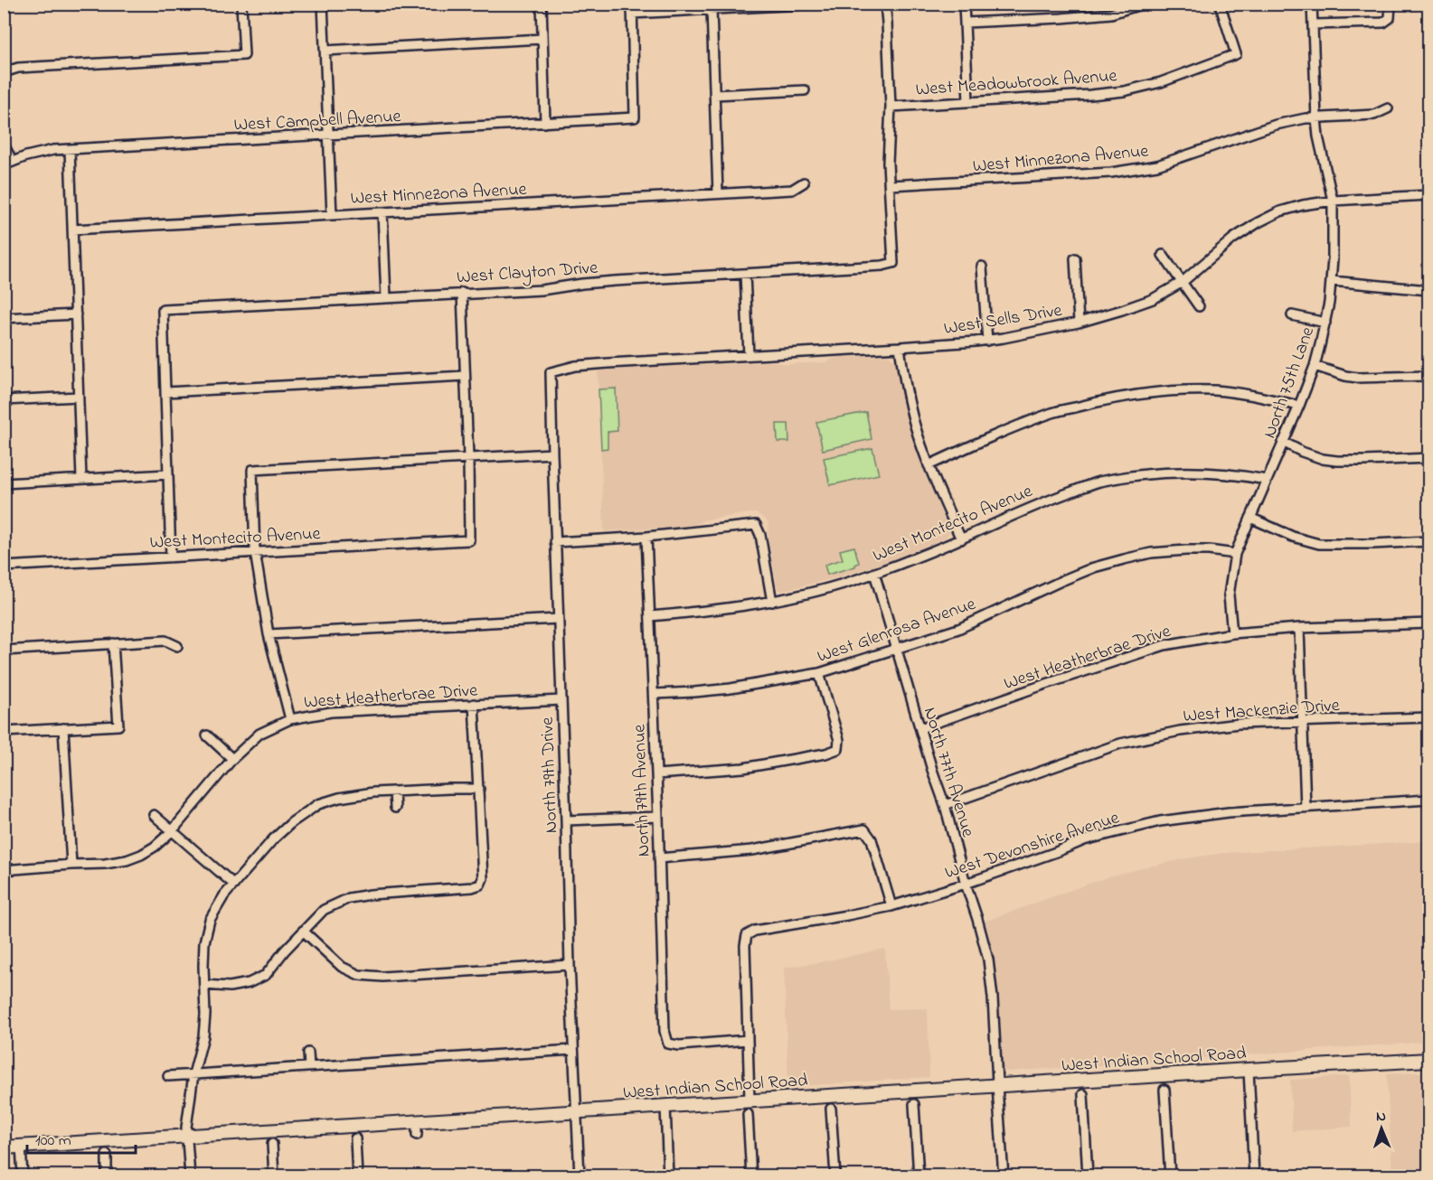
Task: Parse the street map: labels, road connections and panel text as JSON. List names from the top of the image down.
{
  "streets": {
    "main road": ["West Indian School Road"],
    "street": [
      "West Meadowbrook Avenue",
      "West Campbell Avenue",
      "West Minnezona Avenue",
      "West Clayton Drive",
      "West Sells Drive",
      "North 75th Lane",
      "West Montecito Avenue",
      "West Glenrosa Avenue",
      "West Heatherbrae Drive",
      "West Mackenzie Drive",
      "North 77th Avenue",
      "North 79th Drive",
      "North 79th Avenue",
      "West Devonshire Avenue"
    ]
  },
  "crossings": [
    ["West Minnezona Avenue", "West Clayton Drive"],
    ["West Minnezona Avenue", "North 75th Lane"],
    ["West Sells Drive", "North 75th Lane"],
    ["West Sells Drive", "North 79th Drive"],
    ["North 75th Lane", "West Montecito Avenue"],
    ["North 75th Lane", "West Glenrosa Avenue"],
    ["North 75th Lane", "West Heatherbrae Drive"],
    ["West Montecito Avenue", "North 77th Avenue"],
    ["West Montecito Avenue", "North 79th Avenue"],
    ["West Glenrosa Avenue", "North 77th Avenue"],
    ["West Glenrosa Avenue", "North 79th Avenue"],
    ["West Heatherbrae Drive", "North 77th Avenue"],
    ["West Heatherbrae Drive", "North 79th Drive"],
    ["West Mackenzie Drive", "North 77th Avenue"],
    ["North 77th Avenue", "West Devonshire Avenue"],
    ["North 77th Avenue", "West Indian School Road"],
    ["North 79th Drive", "West Indian School Road"],
    ["North 79th Avenue", "West Devonshire Avenue"]
  ],
  "scale_bar": "100 m",
  "north": "top"
}
